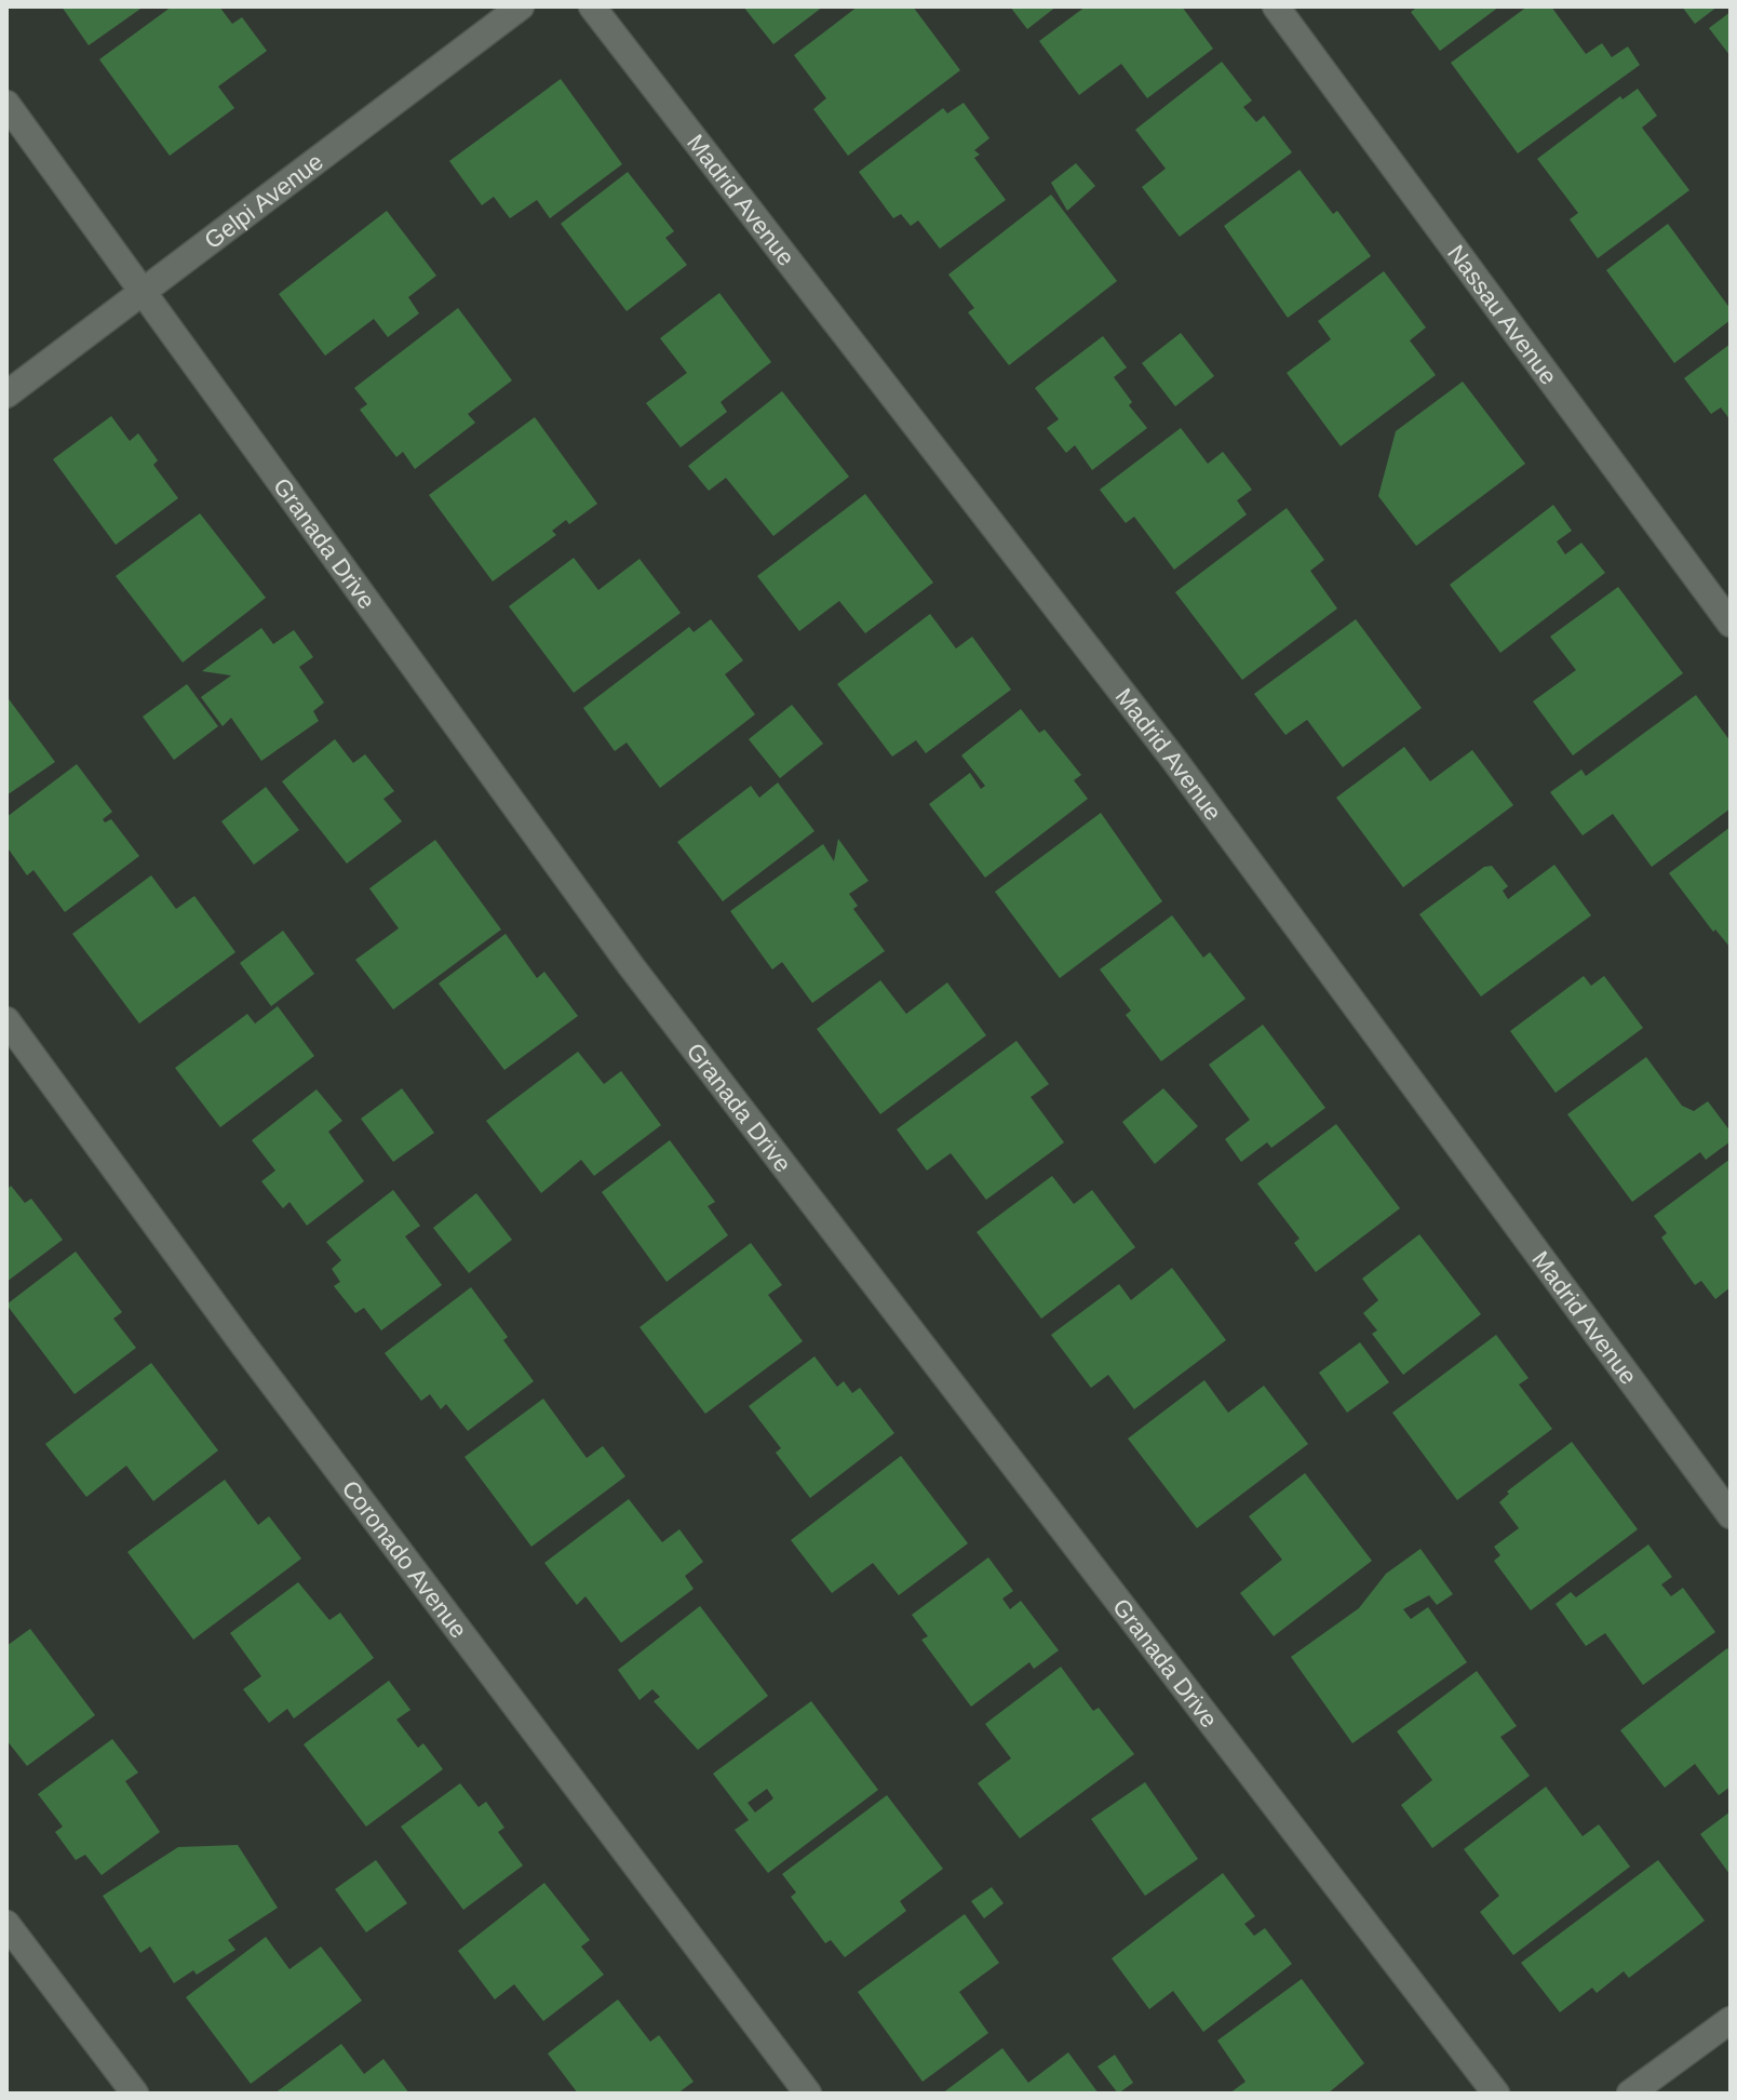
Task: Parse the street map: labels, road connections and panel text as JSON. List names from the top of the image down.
{
  "streets": {
    "street": [
      "Madrid Avenue",
      "Gelpi Avenue",
      "Nassau Avenue",
      "Granada Drive",
      "Coronado Avenue"
    ]
  },
  "crossings": [
    ["Gelpi Avenue", "Granada Drive"]
  ]
}
